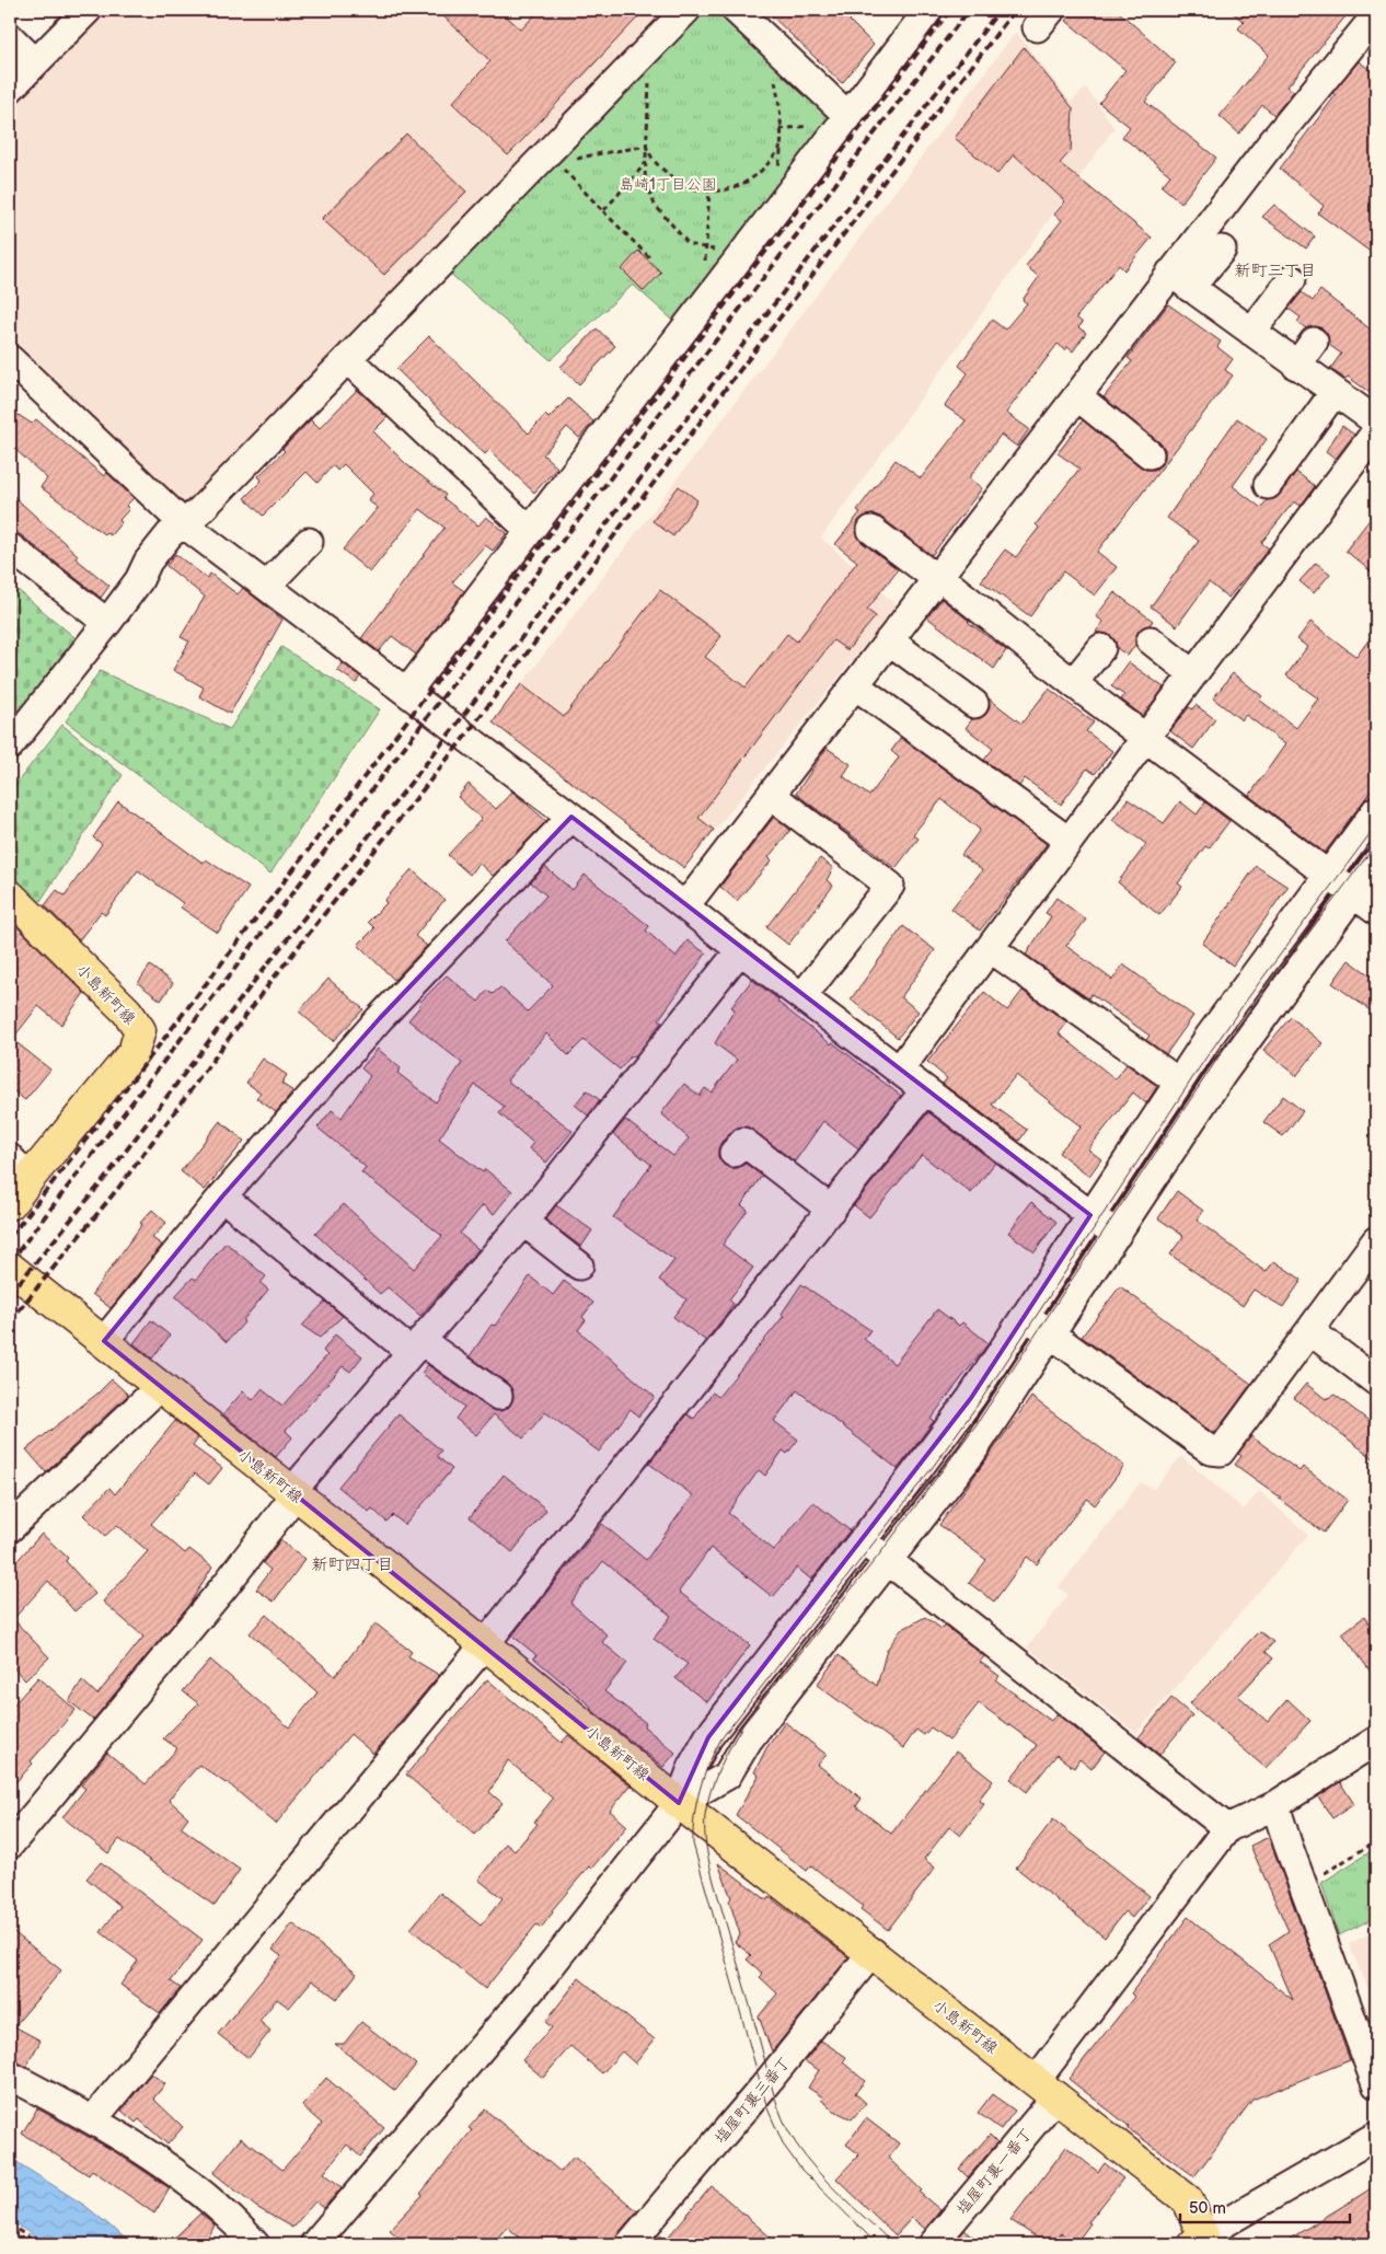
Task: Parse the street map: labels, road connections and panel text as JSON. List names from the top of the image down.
{
  "streets": {
    "main road": ["小島新町線"],
    "street": ["塩屋町裏三番丁", "塩屋町裏一番丁"]
  },
  "crossings": [
    ["小島新町線", "塩屋町裏三番丁"],
    ["小島新町線", "塩屋町裏一番丁"]
  ],
  "districts": ["新町三丁目", "新町四丁目"],
  "parks": ["島崎1丁目公園"],
  "scale_bar": "50 m"
}
